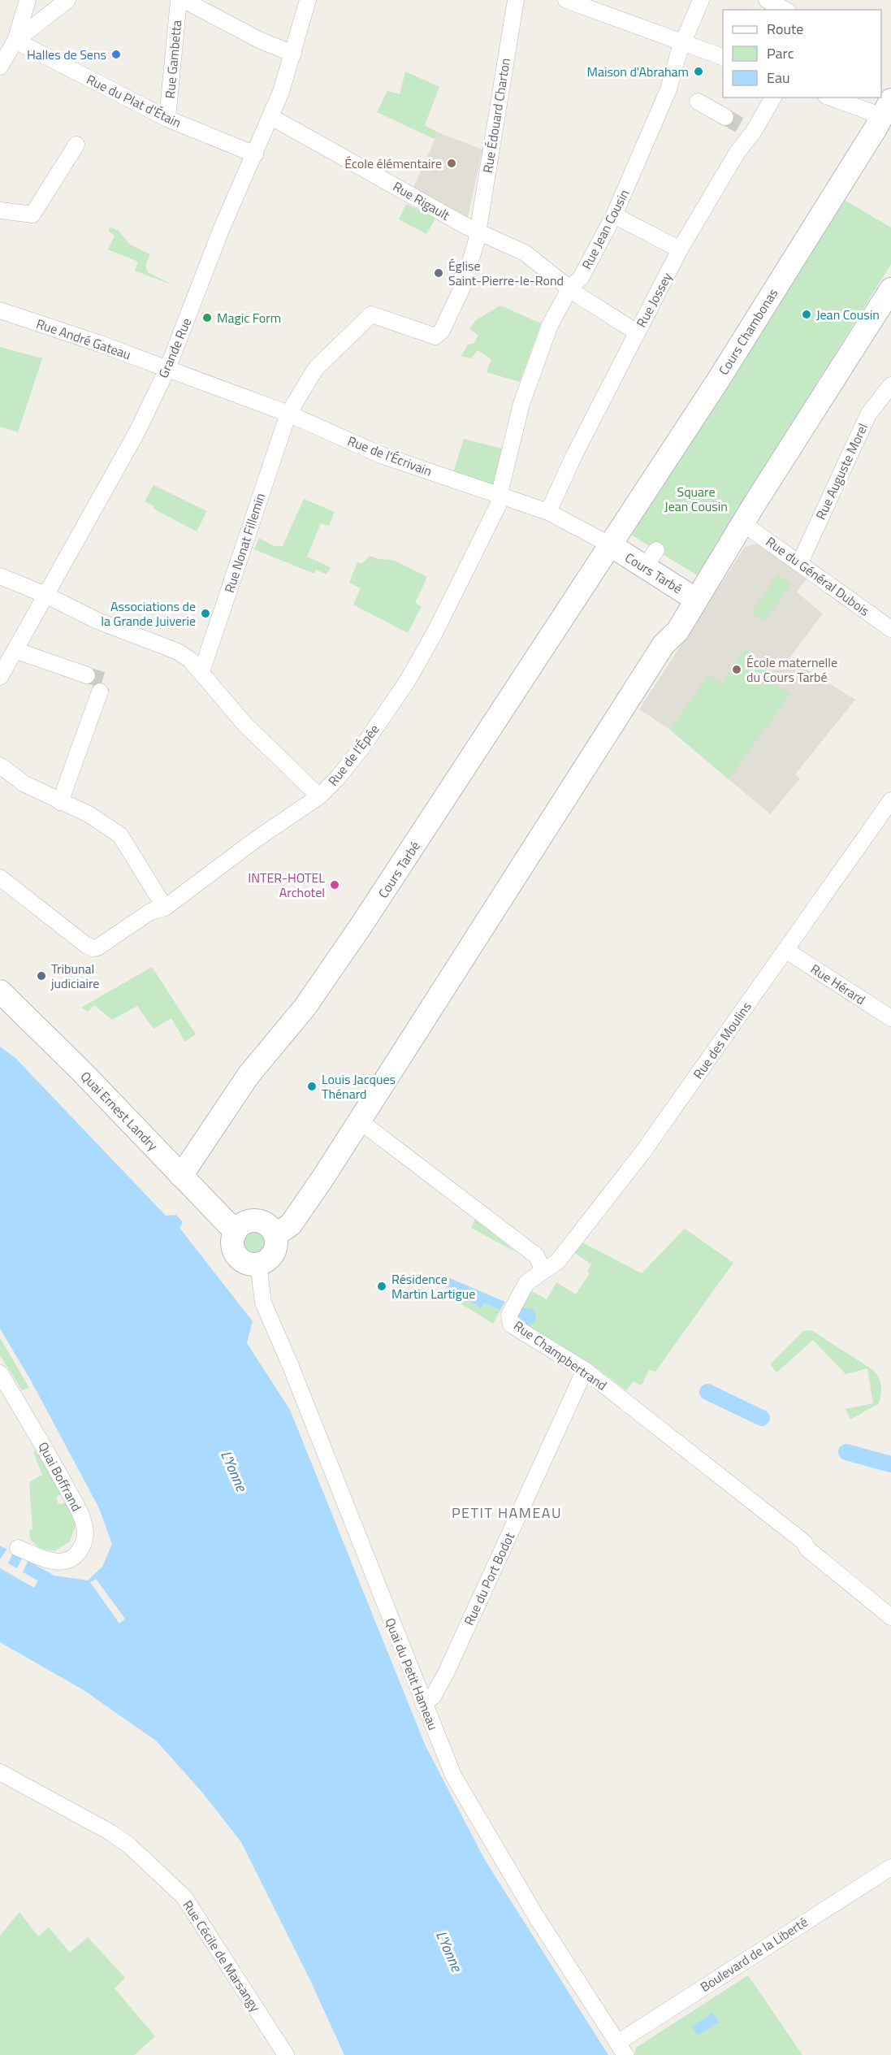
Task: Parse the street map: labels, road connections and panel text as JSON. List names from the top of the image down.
{
  "streets": {
    "main road": ["Cours Chambonas", "Cours Tarbé", "Quai Ernest Landry"],
    "street": [
      "Rue Gambetta",
      "Rue du Plat d'Étain",
      "Rue Édouard Charton",
      "Rue Rigault",
      "Rue Jean Cousin",
      "Rue Jossey",
      "Rue André Gateau",
      "Grande Rue",
      "Rue de l'Écrivain",
      "Rue Auguste Morel",
      "Rue Nonat Fillemin",
      "Rue du Général Dubois",
      "Rue de l'Épée",
      "Rue Hérard",
      "Rue des Moulins",
      "Rue Champbertrand",
      "Quai Boffrand",
      "Rue du Port Bodot",
      "Quai du Petit Hameau",
      "Boulevard de la Liberté",
      "Rue Cécile de Marsangy"
    ]
  },
  "crossings": [
    ["Rue Gambetta", "Rue du Plat d'Étain"],
    ["Rue du Plat d'Étain", "Grande Rue"],
    ["Rue Édouard Charton", "Rue Rigault"],
    ["Rue Édouard Charton", "Rue de l'Écrivain"],
    ["Rue Édouard Charton", "Rue Nonat Fillemin"],
    ["Rue Rigault", "Rue Jean Cousin"],
    ["Rue Rigault", "Rue Jossey"],
    ["Rue Rigault", "Grande Rue"],
    ["Rue Jean Cousin", "Rue de l'Écrivain"],
    ["Rue Jean Cousin", "Rue de l'Épée"],
    ["Rue Jossey", "Rue de l'Écrivain"],
    ["Cours Chambonas", "Rue de l'Écrivain"],
    ["Cours Chambonas", "Cours Tarbé"],
    ["Rue André Gateau", "Grande Rue"],
    ["Rue André Gateau", "Rue de l'Écrivain"],
    ["Grande Rue", "Rue de l'Écrivain"],
    ["Rue de l'Écrivain", "Rue Nonat Fillemin"],
    ["Rue de l'Écrivain", "Cours Tarbé"],
    ["Rue de l'Écrivain", "Rue de l'Épée"],
    ["Rue Auguste Morel", "Rue du Général Dubois"],
    ["Cours Tarbé", "Quai Ernest Landry"],
    ["Cours Tarbé", "Quai du Petit Hameau"],
    ["Rue Hérard", "Rue des Moulins"],
    ["Rue des Moulins", "Rue Champbertrand"],
    ["Quai Ernest Landry", "Quai du Petit Hameau"],
    ["Rue Champbertrand", "Rue du Port Bodot"],
    ["Rue du Port Bodot", "Quai du Petit Hameau"],
    ["Quai du Petit Hameau", "Boulevard de la Liberté"]
  ],
  "districts": ["PETIT HAMEAU"],
  "water": ["L'Yonne"],
  "parks": ["Square Jean Cousin"],
  "places": [
    "Halles de Sens",
    "Maison d'Abraham",
    "École élémentaire",
    "Église Saint-Pierre-le-Rond",
    "Jean Cousin",
    "Magic Form",
    "Associations de la Grande Juiverie",
    "École maternelle du Cours Tarbé",
    "INTER-HOTEL Archotel",
    "Tribunal judiciaire",
    "Louis Jacques Thénard",
    "Résidence Martin Lartigue"
  ],
  "legend": ["Route", "Parc", "Eau"]
}
